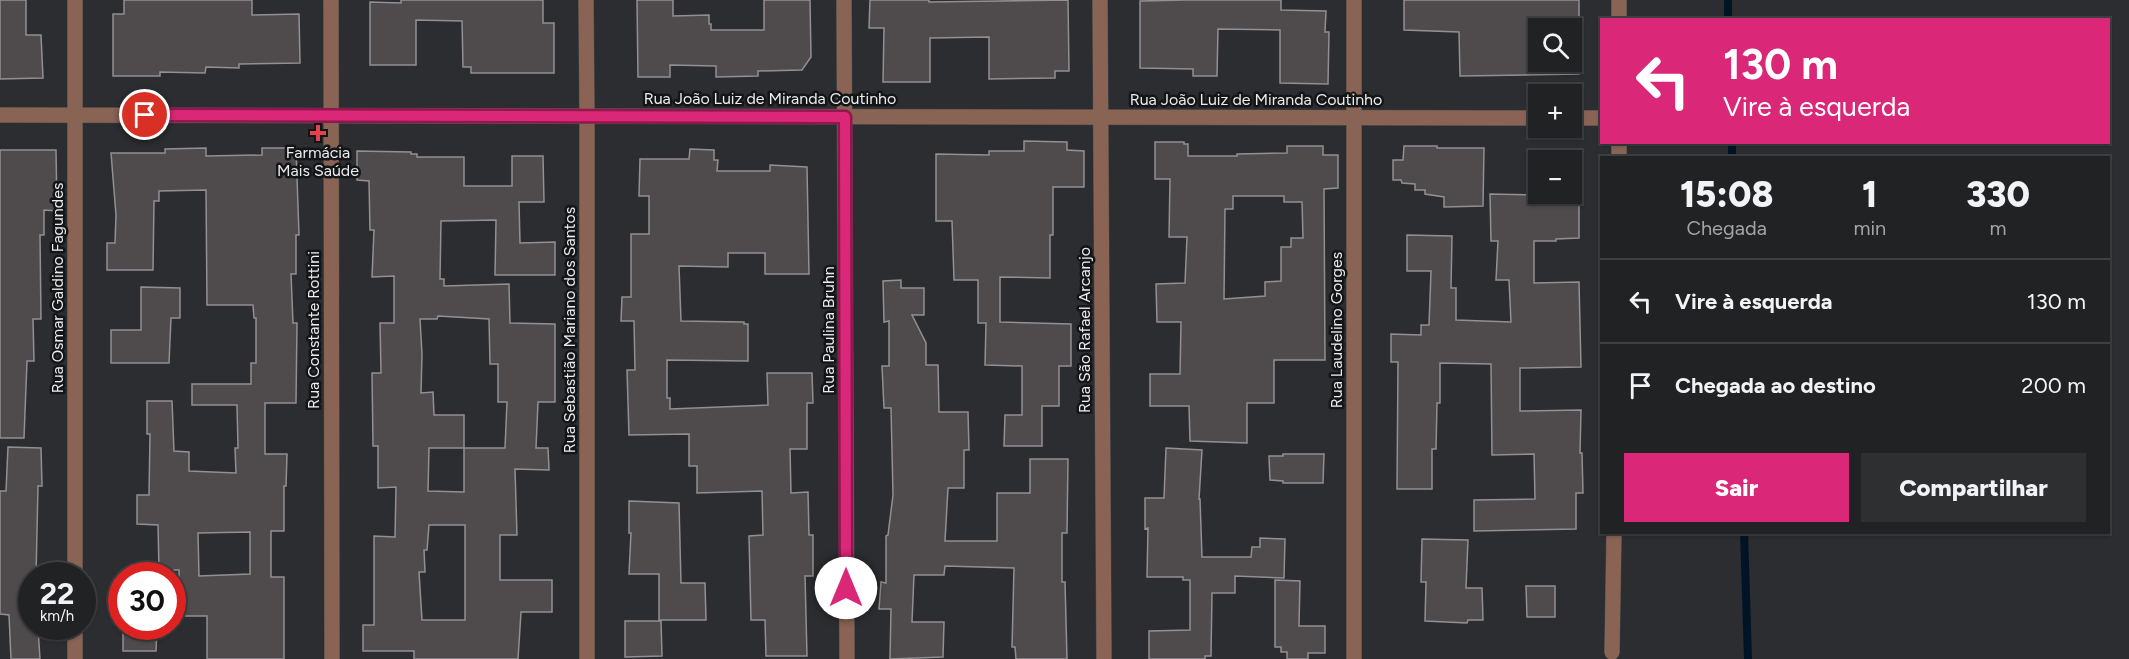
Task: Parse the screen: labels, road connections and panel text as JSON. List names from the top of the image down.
{
  "streets": {
    "street": [
      "Rua João Luiz de Miranda Coutinho",
      "Rua Osmar Galdino Fagundes",
      "Rua Constante Rottini",
      "Rua Sebastião Mariano dos Santos",
      "Rua Paulina Bruhn",
      "Rua São Rafael Arcanjo",
      "Rua Laudelino Gorges"
    ]
  },
  "crossings": [
    ["Rua João Luiz de Miranda Coutinho", "Rua Osmar Galdino Fagundes"],
    ["Rua João Luiz de Miranda Coutinho", "Rua Constante Rottini"],
    ["Rua João Luiz de Miranda Coutinho", "Rua Sebastião Mariano dos Santos"],
    ["Rua João Luiz de Miranda Coutinho", "Rua Paulina Bruhn"],
    ["Rua João Luiz de Miranda Coutinho", "Rua São Rafael Arcanjo"],
    ["Rua João Luiz de Miranda Coutinho", "Rua Laudelino Gorges"]
  ],
  "places": {
    "health": ["Farmácia Mais Saúde"]
  },
  "page": {
    "map_buttons": ["+", "−"],
    "turn": ["130 m", "Vire à esquerda"],
    "eta": [
      "15:08",
      "Chegada",
      "1",
      "min",
      "330",
      "m"
    ],
    "list": [
      {
        "name": "Vire à esquerda",
        "value": "130 m"
      },
      {
        "name": "Chegada ao destino",
        "value": "200 m"
      }
    ],
    "buttons": ["Sair", "Compartilhar"],
    "speed": "22 km/h",
    "limit": "30"
  }
}
